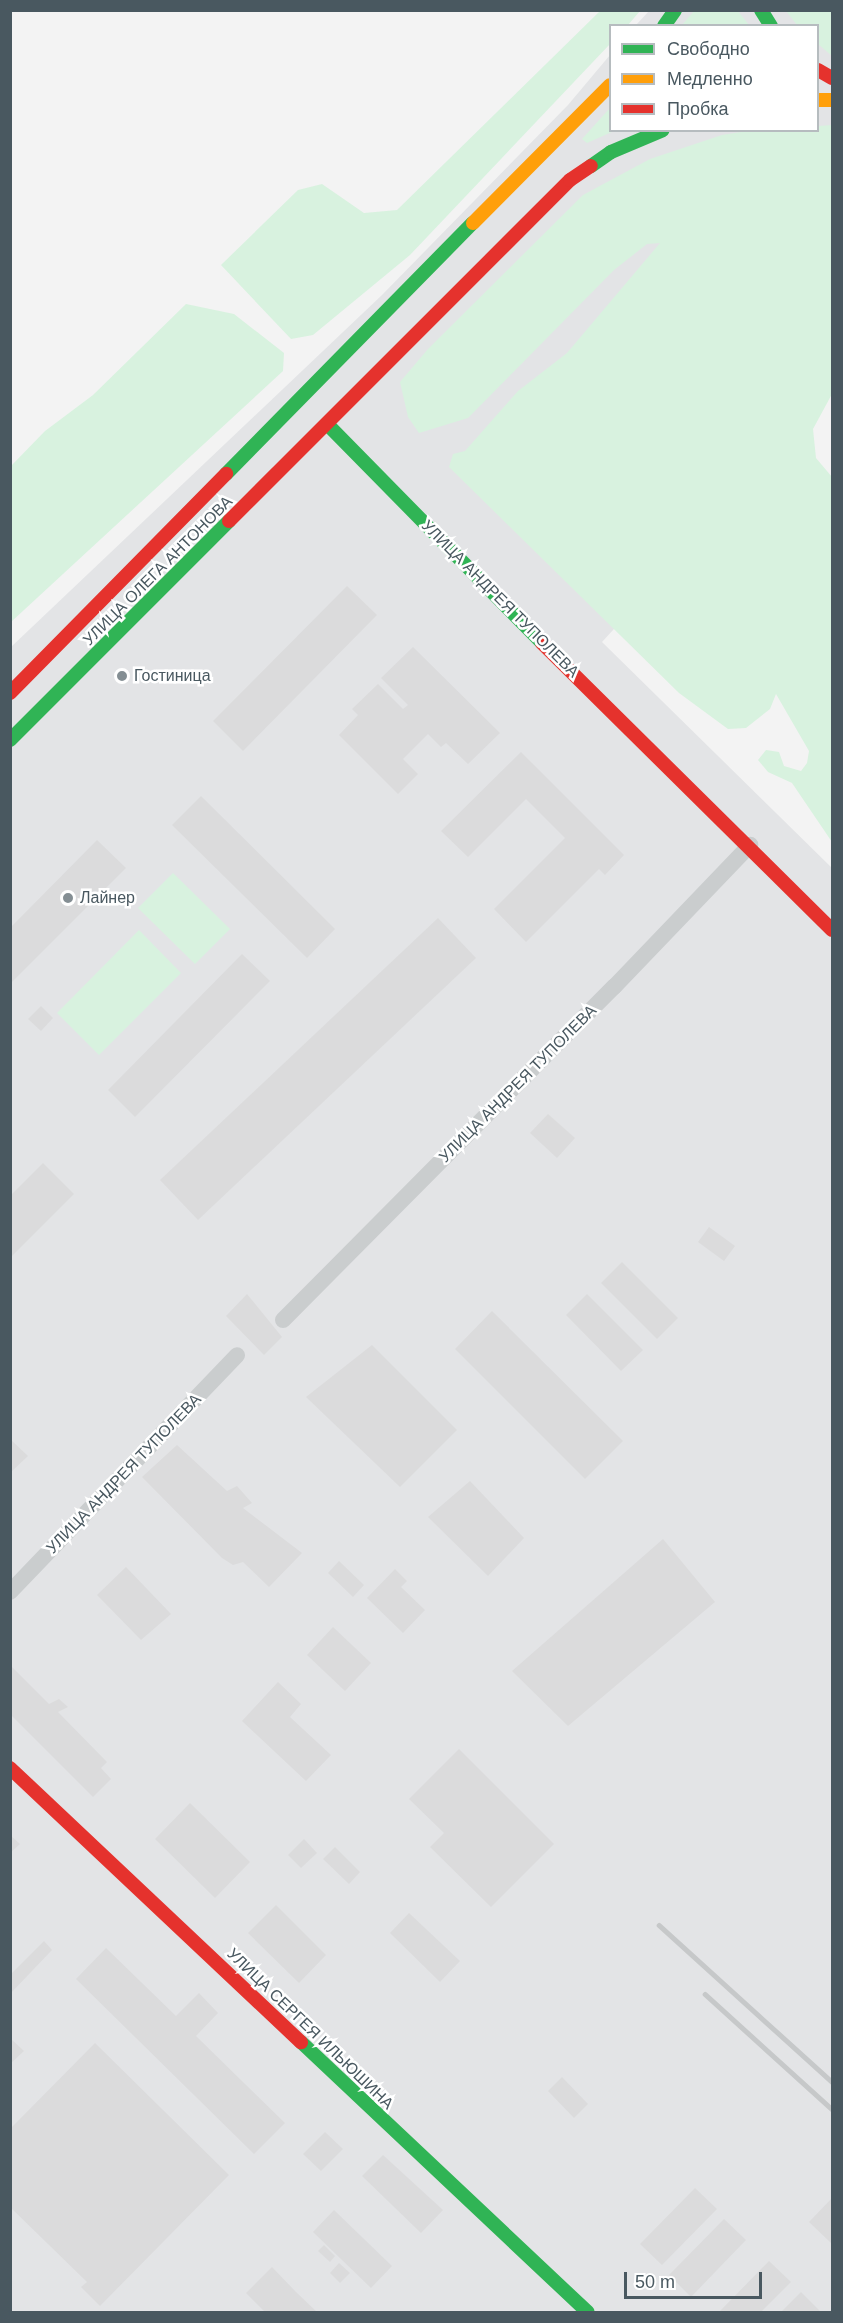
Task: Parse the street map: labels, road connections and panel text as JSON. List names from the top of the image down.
{
  "streets": {
    "street": ["УЛИЦА ОЛЕГА АНТОНОВА", "УЛИЦА АНДРЕЯ ТУПОЛЕВА", "УЛИЦА СЕРГЕЯ ИЛЬЮШИНА"]
  },
  "crossings": [
    ["УЛИЦА ОЛЕГА АНТОНОВА", "УЛИЦА АНДРЕЯ ТУПОЛЕВА"]
  ],
  "places": ["Гостиница", "Лайнер"],
  "legend": ["Свободно", "Медленно", "Пробка"],
  "scale_bar": "50 m"
}
